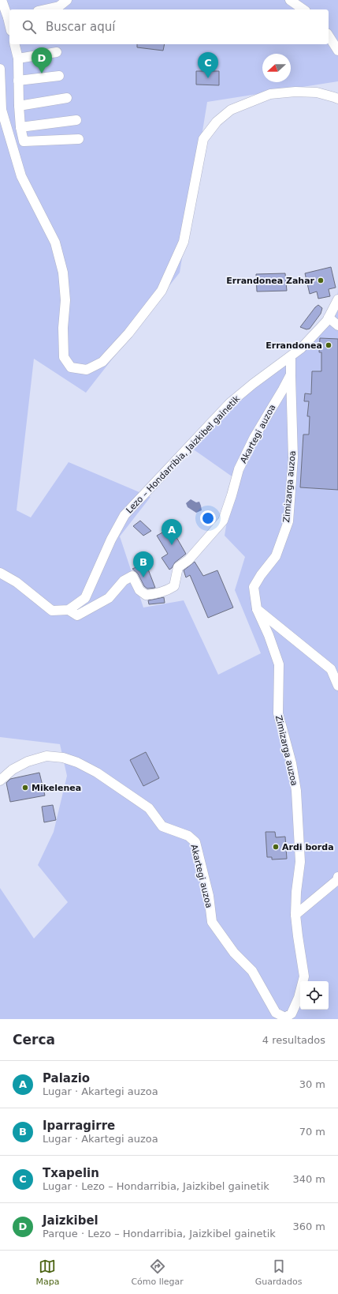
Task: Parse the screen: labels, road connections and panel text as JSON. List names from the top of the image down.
{
  "streets": {
    "street": ["Akartegi auzoa", "Lezo – Hondarribia, Jaizkibel gainetik", "Zimizarga auzoa"]
  },
  "crossings": [
    ["Akartegi auzoa", "Lezo – Hondarribia, Jaizkibel gainetik"],
    ["Akartegi auzoa", "Zimizarga auzoa"]
  ],
  "places": [
    "Errandonea Zahar",
    "Errandonea",
    "Mikelenea",
    "Ardi borda"
  ],
  "north": "left",
  "page": {
    "search": "Buscar aquí",
    "pins": [
      "D",
      "C",
      "A",
      "B"
    ],
    "heading": ["Cerca", "4 resultados"],
    "list": [
      {
        "mark": "A",
        "name": "Palazio",
        "note": "Lugar · Akartegi auzoa",
        "value": "30 m"
      },
      {
        "mark": "B",
        "name": "Iparragirre",
        "note": "Lugar · Akartegi auzoa",
        "value": "70 m"
      },
      {
        "mark": "C",
        "name": "Txapelin",
        "note": "Lugar · Lezo – Hondarribia, Jaizkibel gainetik",
        "value": "340 m"
      },
      {
        "mark": "D",
        "name": "Jaizkibel",
        "note": "Parque · Lezo – Hondarribia, Jaizkibel gainetik",
        "value": "360 m"
      }
    ],
    "nav": ["Mapa", "Cómo llegar", "Guardados"]
  }
}
